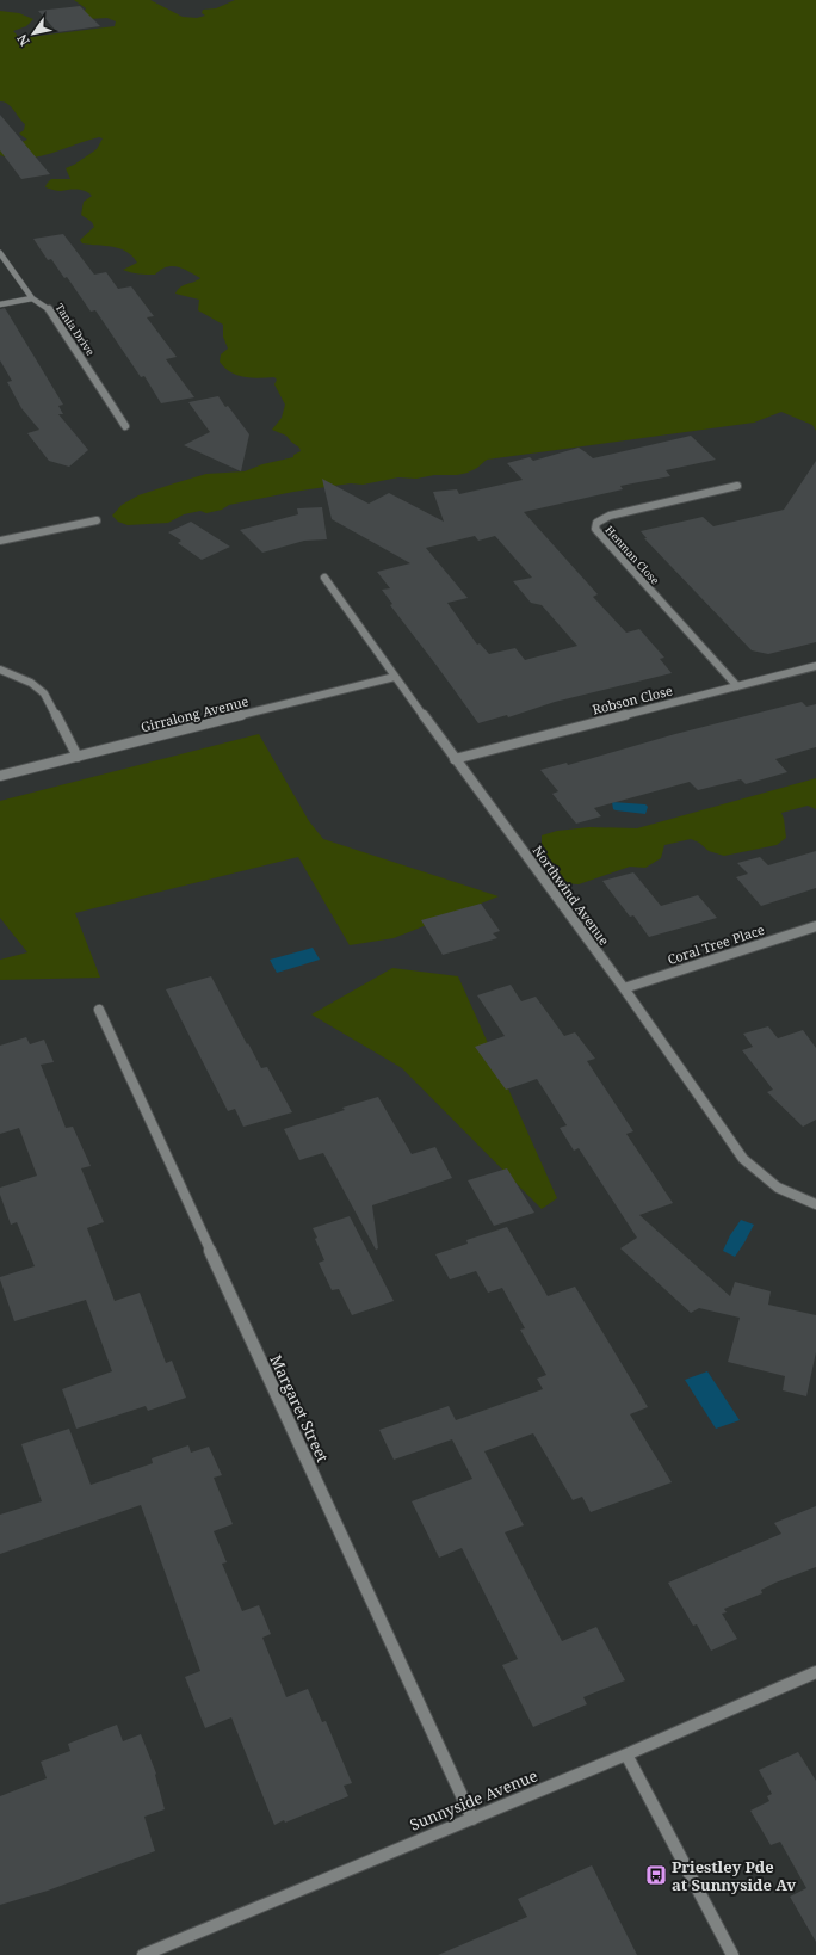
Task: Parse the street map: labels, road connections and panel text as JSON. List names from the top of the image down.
{
  "streets": {
    "street": [
      "Tania Drive",
      "Henman Close",
      "Robson Close",
      "Girralong Avenue",
      "Northwind Avenue",
      "Coral Tree Place",
      "Margaret Street",
      "Sunnyside Avenue"
    ]
  },
  "crossings": [
    ["Henman Close", "Robson Close"],
    ["Robson Close", "Northwind Avenue"],
    ["Girralong Avenue", "Northwind Avenue"],
    ["Northwind Avenue", "Coral Tree Place"],
    ["Margaret Street", "Sunnyside Avenue"]
  ],
  "places": {
    "bus stop": ["Priestley Pde at Sunnyside Av"]
  },
  "north": "bottom left"
}
